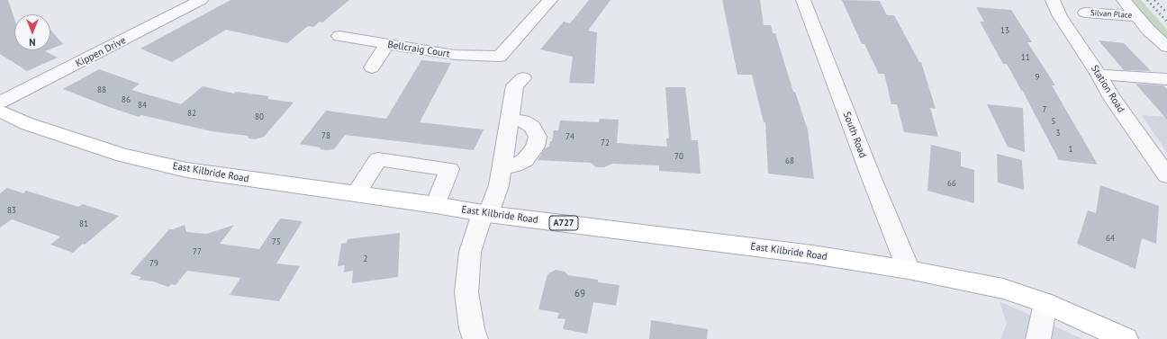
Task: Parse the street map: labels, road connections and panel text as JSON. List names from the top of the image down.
{
  "streets": {
    "main road": ["East Kilbride Road", "A727"],
    "street": [
      "Silvan Place",
      "Bellcraig Court",
      "Kippen Drive",
      "Station Road",
      "South Road"
    ]
  },
  "crossings": [
    ["South Road", "East Kilbride Road"]
  ],
  "house_numbers": [
    "13",
    "11",
    "9",
    "88",
    "86",
    "84",
    "7",
    "82",
    "80",
    "5",
    "3",
    "78",
    "74",
    "72",
    "1",
    "70",
    "68",
    "66",
    "83",
    "81",
    "64",
    "75",
    "77",
    "2",
    "79",
    "69"
  ],
  "north": "bottom"
}
